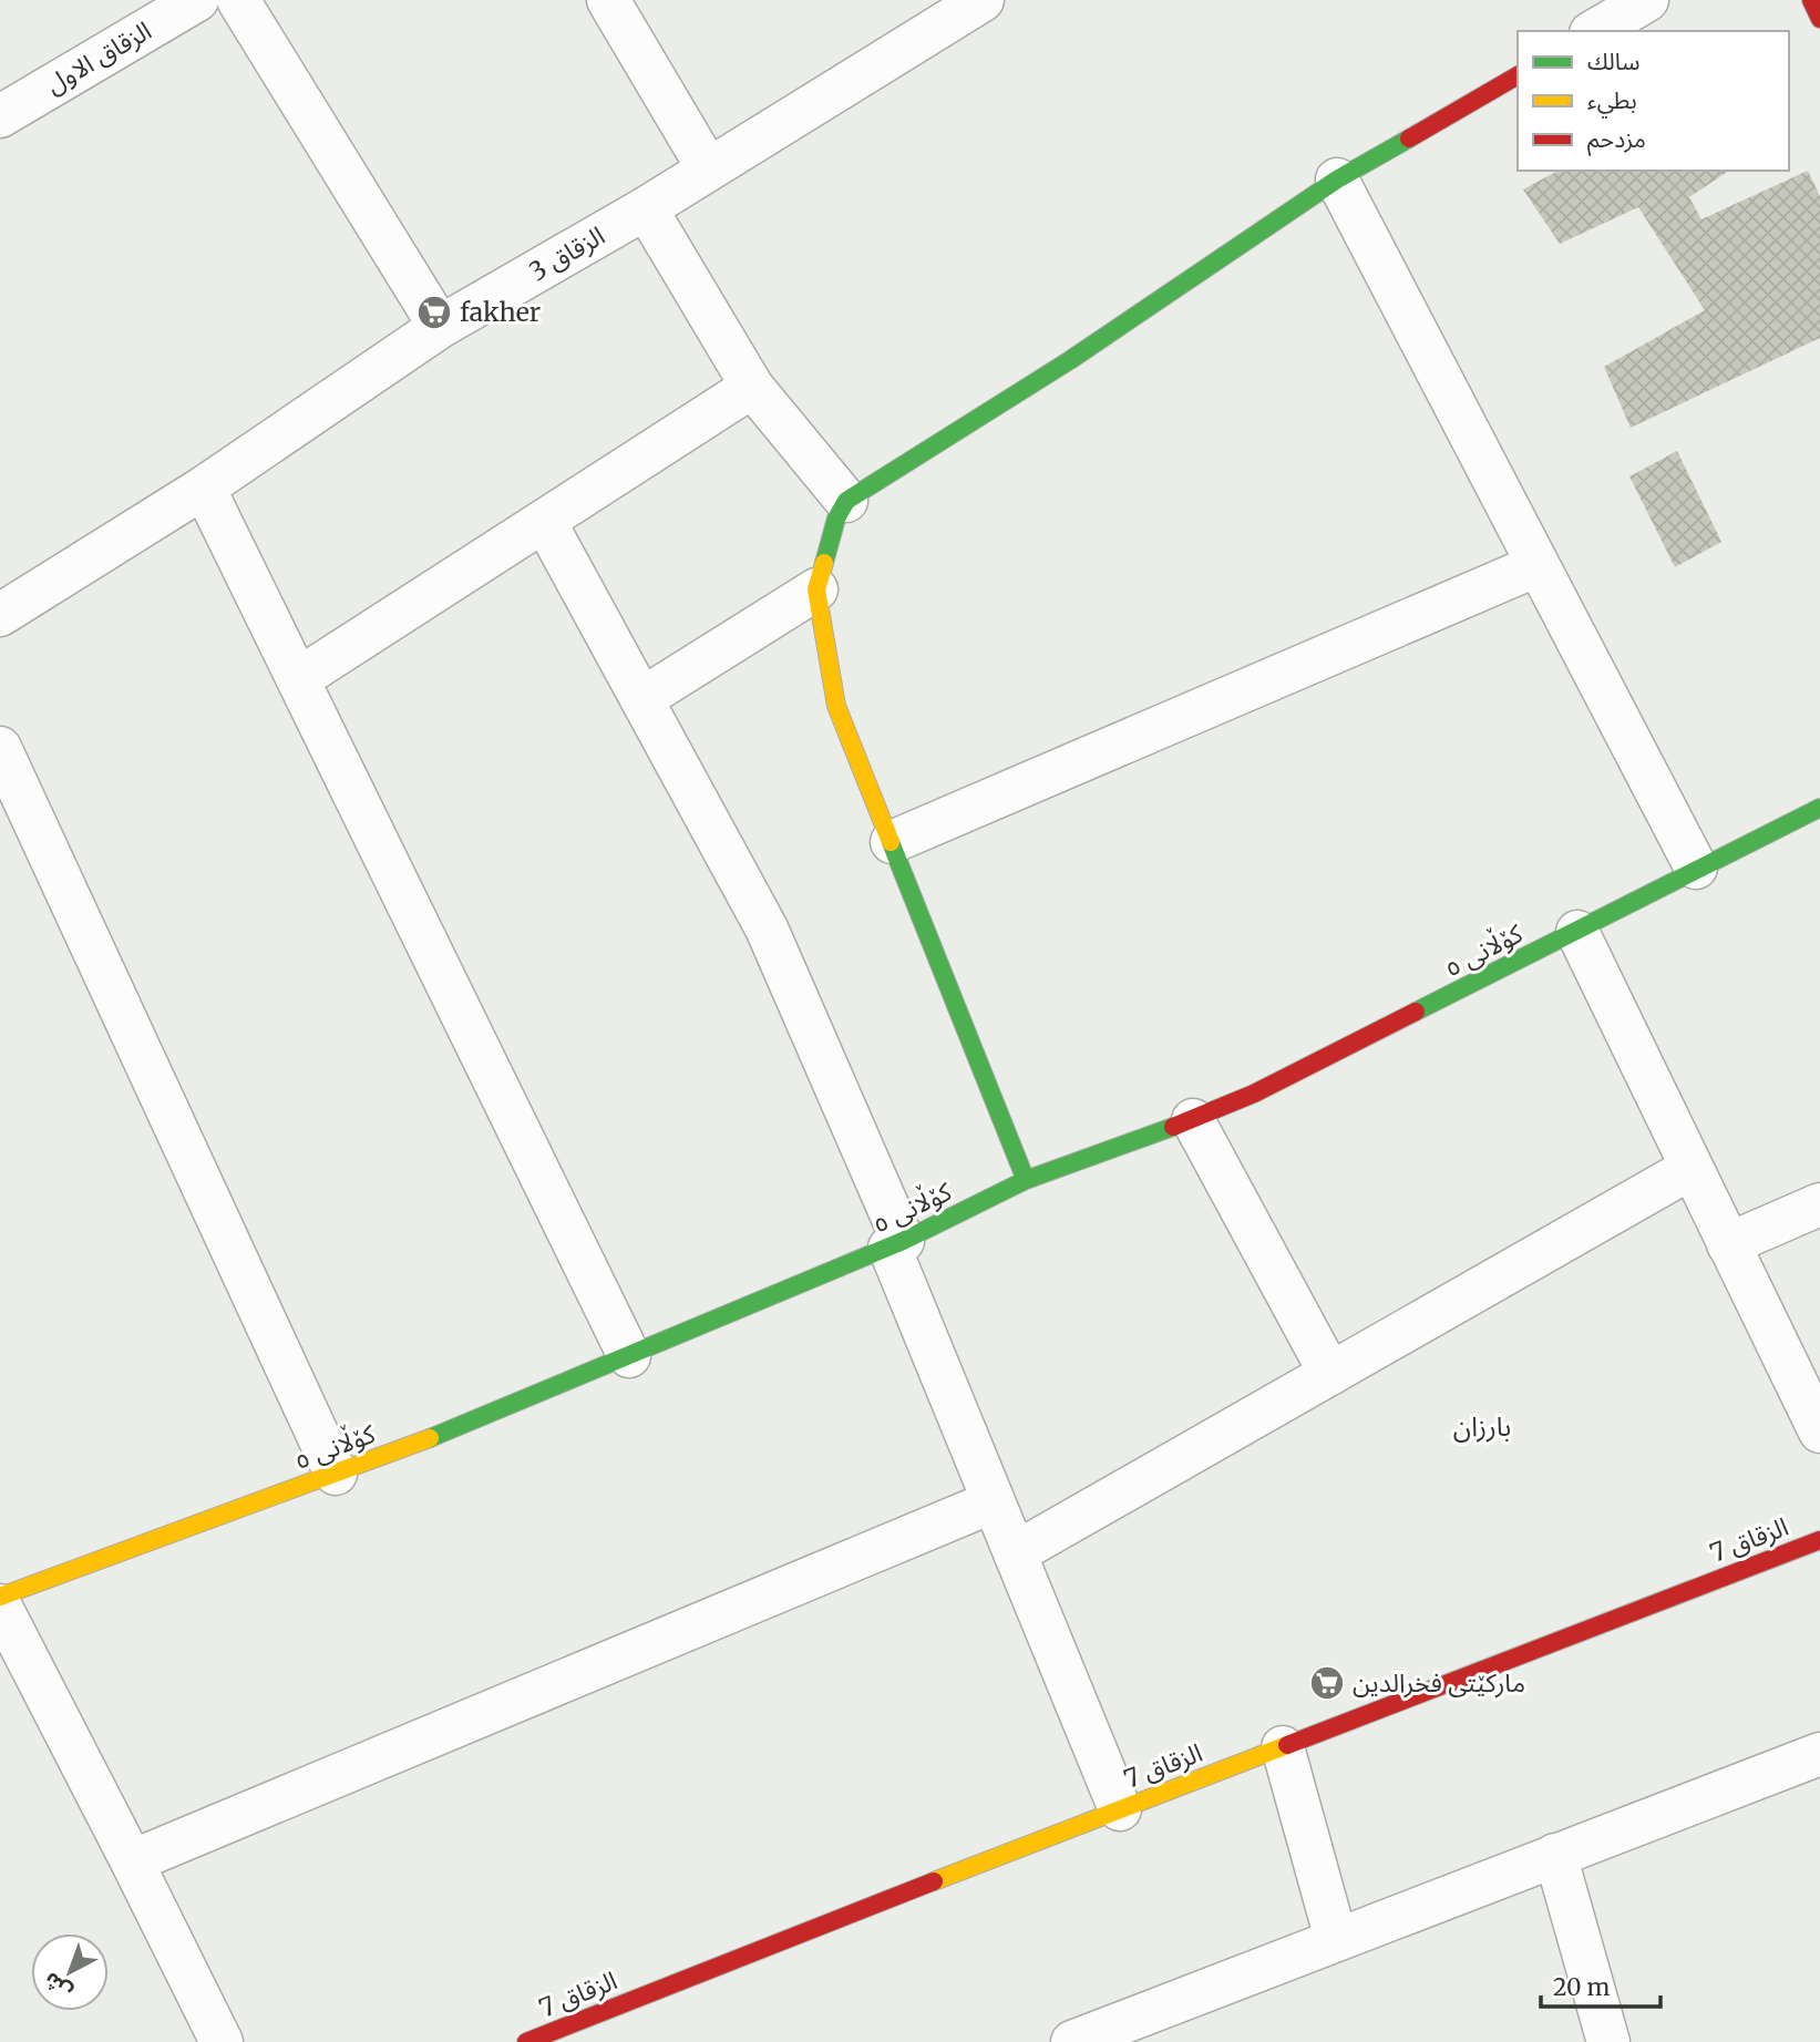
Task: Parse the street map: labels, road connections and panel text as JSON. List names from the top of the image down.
{
  "streets": {
    "street": [
      "الزقاق الاول",
      "الزقاق 3",
      "کۆڵانی ٥",
      "الزقاق 7"
    ]
  },
  "districts": ["بارزان"],
  "places": {
    "supermarket": ["fakher", "مارکێتی فخرالدین"]
  },
  "legend": ["سالك", "بطيء", "مزدحم"],
  "scale_bar": "20 m",
  "north": "bottom left"
}
